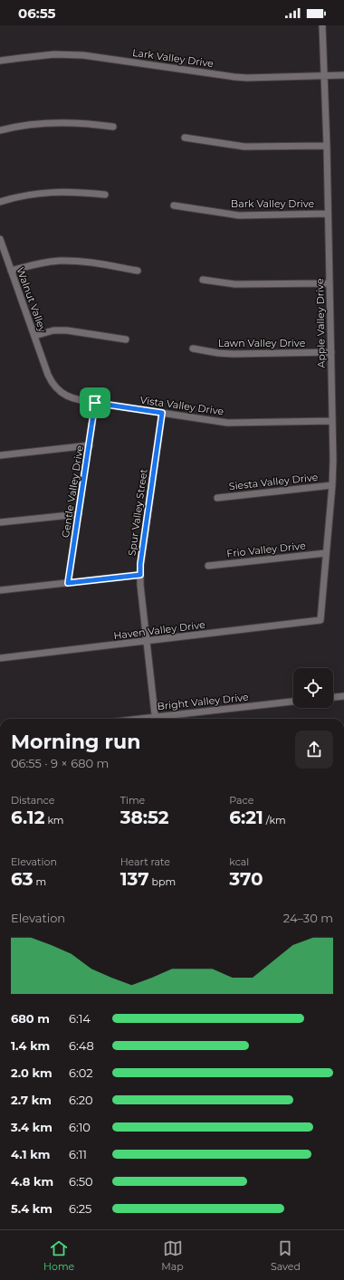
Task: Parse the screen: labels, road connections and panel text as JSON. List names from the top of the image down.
{
  "streets": {
    "street": [
      "Lark Valley Drive",
      "Bark Valley Drive",
      "Walnut Valley",
      "Apple Valley Drive",
      "Lawn Valley Drive",
      "Vista Valley Drive",
      "Siesta Valley Drive",
      "Gentle Valley Drive",
      "Spur Valley Street",
      "Frio Valley Drive",
      "Haven Valley Drive",
      "Bright Valley Drive"
    ]
  },
  "crossings": [
    ["Lark Valley Drive", "Apple Valley Drive"],
    ["Bark Valley Drive", "Apple Valley Drive"],
    ["Walnut Valley", "Vista Valley Drive"],
    ["Apple Valley Drive", "Lawn Valley Drive"],
    ["Apple Valley Drive", "Vista Valley Drive"],
    ["Apple Valley Drive", "Siesta Valley Drive"],
    ["Apple Valley Drive", "Frio Valley Drive"],
    ["Apple Valley Drive", "Haven Valley Drive"],
    ["Vista Valley Drive", "Gentle Valley Drive"],
    ["Vista Valley Drive", "Spur Valley Street"],
    ["Spur Valley Street", "Haven Valley Drive"]
  ],
  "page": {
    "status": "06:55",
    "heading": ["Morning run", "06:55 · 9 × 680 m"],
    "stats": [
      ["Distance", "6.12 km"],
      ["Time", "38:52"],
      ["Pace", "6:21 /km"],
      ["Elevation", "63 m"],
      ["Heart rate", "137 bpm"],
      ["kcal", "370"]
    ],
    "chart": ["Elevation", "24–30 m"],
    "list": [
      {
        "name": "680 m",
        "note": "6:14"
      },
      {
        "name": "1.4 km",
        "note": "6:48"
      },
      {
        "name": "2.0 km",
        "note": "6:02"
      },
      {
        "name": "2.7 km",
        "note": "6:20"
      },
      {
        "name": "3.4 km",
        "note": "6:10"
      },
      {
        "name": "4.1 km",
        "note": "6:11"
      },
      {
        "name": "4.8 km",
        "note": "6:50"
      },
      {
        "name": "5.4 km",
        "note": "6:25"
      }
    ],
    "tabs": ["Home", "Map", "Saved"]
  }
}
